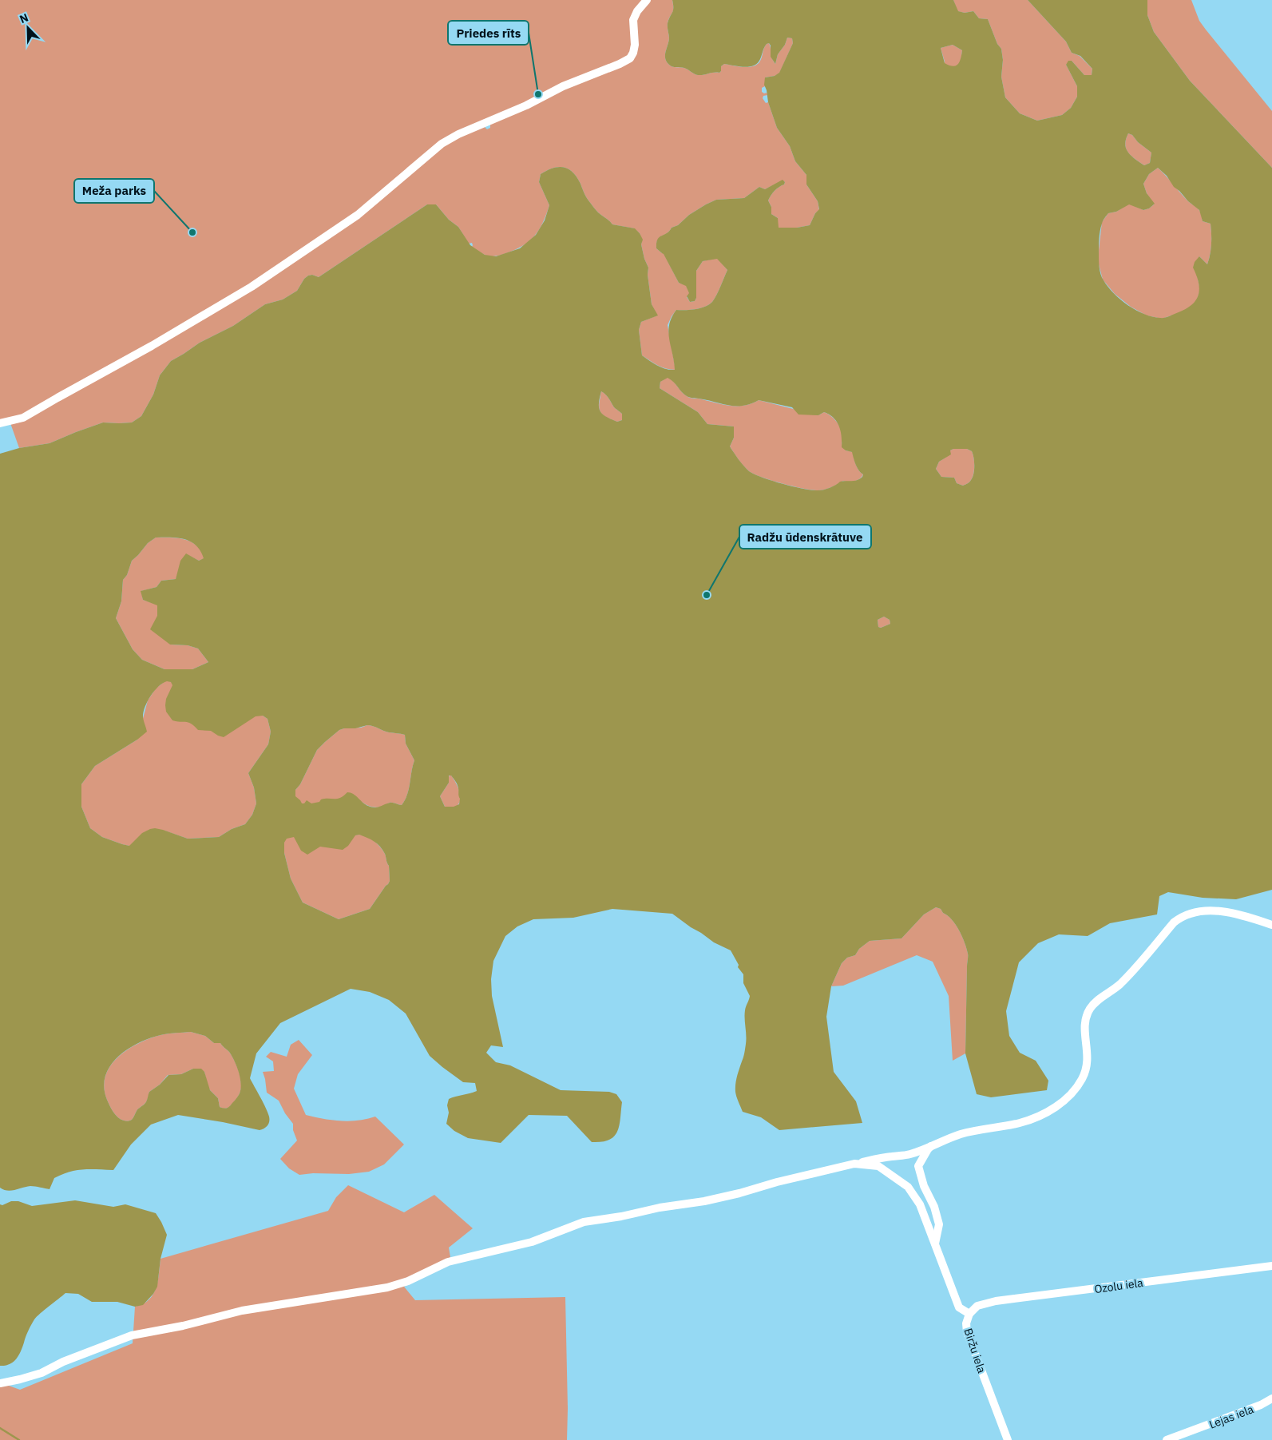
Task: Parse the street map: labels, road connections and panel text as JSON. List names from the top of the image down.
{
  "streets": {
    "street": ["Ozolu iela", "Biržu iela", "Lejas iela"]
  },
  "crossings": [
    ["Ozolu iela", "Biržu iela"]
  ],
  "places": ["Priedes rīts", "Meža parks", "Radžu ūdenskrātuve"],
  "north": "top left"
}
